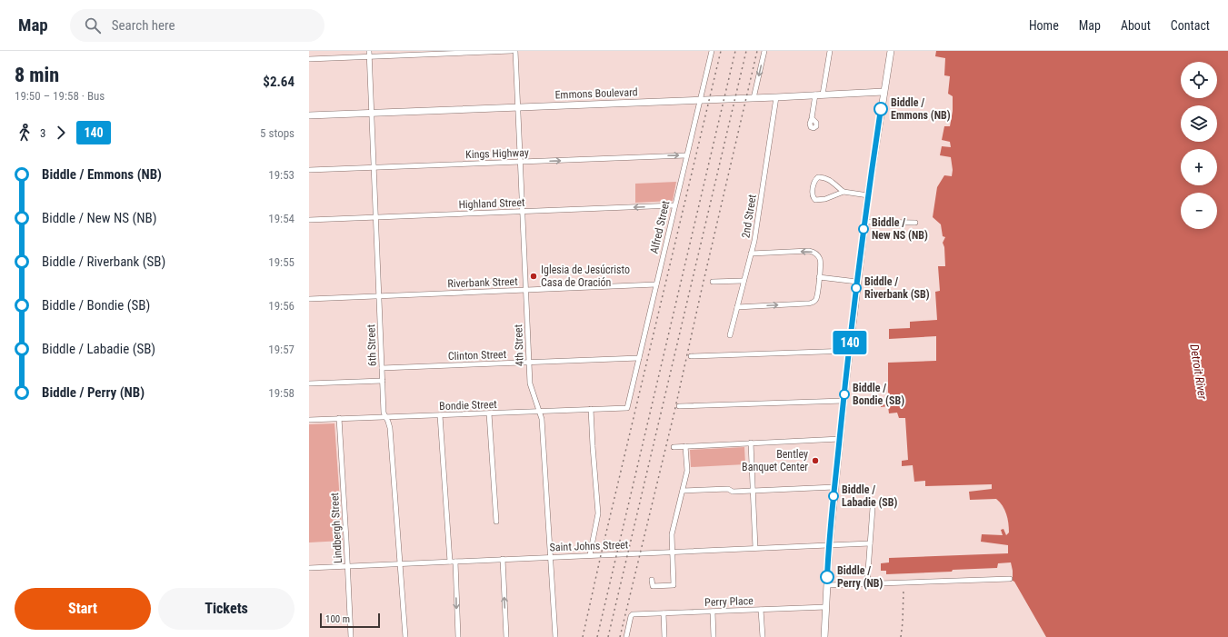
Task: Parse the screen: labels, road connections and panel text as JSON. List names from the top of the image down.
{
  "streets": {
    "main road": ["Emmons Boulevard"],
    "street": [
      "Kings Highway",
      "Highland Street",
      "2nd Street",
      "Alfred Street",
      "Riverbank Street",
      "6th Street",
      "4th Street",
      "Clinton Street",
      "Bondie Street",
      "Lindbergh Street",
      "Saint Johns Street",
      "Perry Place"
    ]
  },
  "crossings": [
    ["Emmons Boulevard", "2nd Street"],
    ["Emmons Boulevard", "Alfred Street"],
    ["Emmons Boulevard", "6th Street"],
    ["Emmons Boulevard", "4th Street"],
    ["Kings Highway", "Alfred Street"],
    ["Kings Highway", "6th Street"],
    ["Kings Highway", "4th Street"],
    ["Highland Street", "Alfred Street"],
    ["Highland Street", "6th Street"],
    ["Highland Street", "4th Street"],
    ["Alfred Street", "Riverbank Street"],
    ["Alfred Street", "Clinton Street"],
    ["Alfred Street", "Bondie Street"],
    ["Riverbank Street", "6th Street"],
    ["Riverbank Street", "4th Street"],
    ["6th Street", "Clinton Street"],
    ["6th Street", "Bondie Street"],
    ["6th Street", "Saint Johns Street"],
    ["4th Street", "Clinton Street"],
    ["4th Street", "Bondie Street"],
    ["4th Street", "Saint Johns Street"],
    ["Bondie Street", "Lindbergh Street"],
    ["Lindbergh Street", "Saint Johns Street"]
  ],
  "one_way": ["Kings Highway", "Highland Street"],
  "water": ["Detroit River"],
  "places": [
    "Biddle / Emmons (NB)",
    "Biddle / New NS (NB)",
    "Iglesia de Jesúcristo Casa de Oración",
    "Biddle / Riverbank (SB)",
    "Biddle / Bondie (SB)",
    "Bentley Banquet Center",
    "Biddle / Labadie (SB)",
    "Biddle / Perry (NB)"
  ],
  "lines": ["bus line 140"],
  "scale_bar": "100 m",
  "page": {
    "header": "Map",
    "search": "Search here",
    "nav": [
      "Home",
      "Map",
      "About",
      "Contact"
    ],
    "heading": ["8 min", "19:50 – 19:58 · Bus", "$2.64"],
    "on_map": "140",
    "map_buttons": ["+", "−"],
    "legs": ["3", "140", "5 stops"],
    "list": [
      {
        "name": "Biddle / Emmons (NB)",
        "value": "19:53"
      },
      {
        "name": "Biddle / New NS (NB)",
        "value": "19:54"
      },
      {
        "name": "Biddle / Riverbank (SB)",
        "value": "19:55"
      },
      {
        "name": "Biddle / Bondie (SB)",
        "value": "19:56"
      },
      {
        "name": "Biddle / Labadie (SB)",
        "value": "19:57"
      },
      {
        "name": "Biddle / Perry (NB)",
        "value": "19:58"
      }
    ],
    "buttons": ["Start", "Tickets"],
    "scale": "100 m"
  }
}
